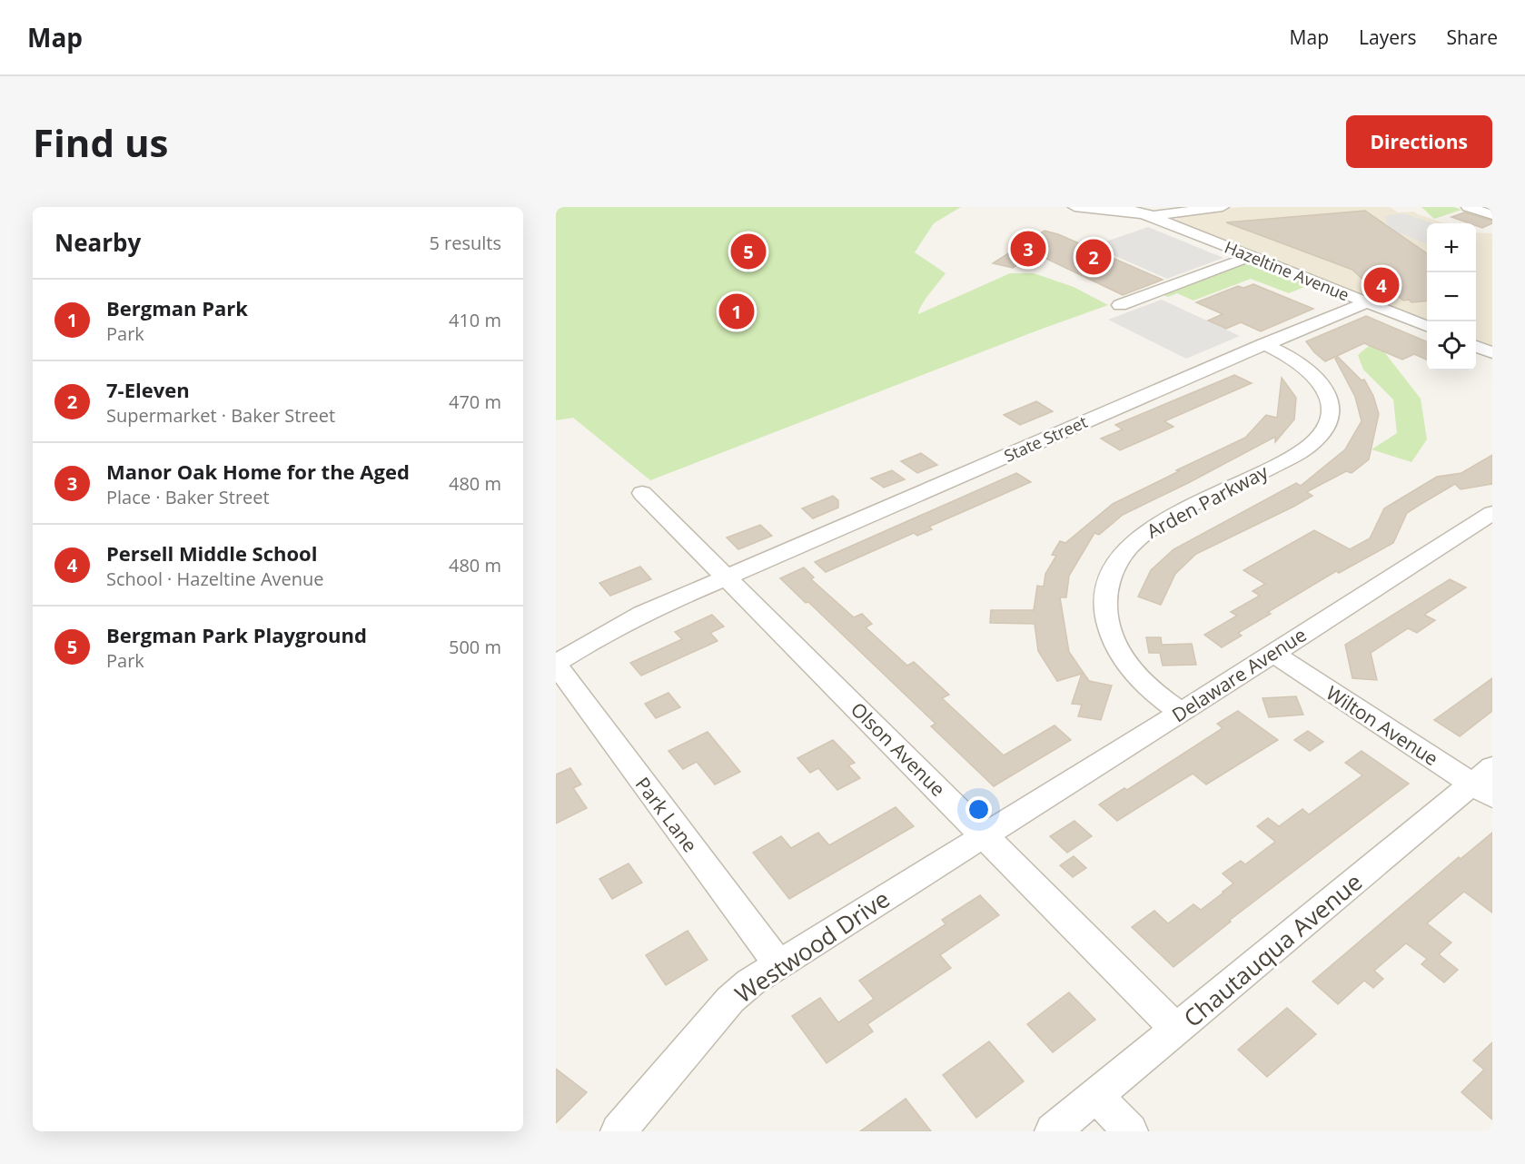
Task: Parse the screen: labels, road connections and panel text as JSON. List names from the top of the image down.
{
  "streets": {
    "street": [
      "Hazeltine Avenue",
      "State Street",
      "Arden Parkway",
      "Delaware Avenue",
      "Wilton Avenue",
      "Olson Avenue",
      "Park Lane",
      "Westwood Drive",
      "Chautauqua Avenue"
    ]
  },
  "crossings": [
    ["Hazeltine Avenue", "State Street"],
    ["State Street", "Arden Parkway"],
    ["State Street", "Olson Avenue"],
    ["State Street", "Park Lane"],
    ["Arden Parkway", "Delaware Avenue"],
    ["Delaware Avenue", "Wilton Avenue"],
    ["Delaware Avenue", "Olson Avenue"],
    ["Delaware Avenue", "Westwood Drive"],
    ["Wilton Avenue", "Chautauqua Avenue"],
    ["Olson Avenue", "Westwood Drive"],
    ["Olson Avenue", "Chautauqua Avenue"],
    ["Park Lane", "Westwood Drive"]
  ],
  "page": {
    "header": "Map",
    "nav": ["Map", "Layers", "Share"],
    "buttons": "Directions",
    "title": "Find us",
    "heading": ["Nearby", "5 results"],
    "map_buttons": ["+", "−"],
    "pins": [
      "3",
      "5",
      "2",
      "4",
      "1"
    ],
    "list": [
      {
        "mark": "1",
        "name": "Bergman Park",
        "note": "Park",
        "value": "410 m"
      },
      {
        "mark": "2",
        "name": "7-Eleven",
        "note": "Supermarket · Baker Street",
        "value": "470 m"
      },
      {
        "mark": "3",
        "name": "Manor Oak Home for the Aged",
        "note": "Place · Baker Street",
        "value": "480 m"
      },
      {
        "mark": "4",
        "name": "Persell Middle School",
        "note": "School · Hazeltine Avenue",
        "value": "480 m"
      },
      {
        "mark": "5",
        "name": "Bergman Park Playground",
        "note": "Park",
        "value": "500 m"
      }
    ]
  }
}
